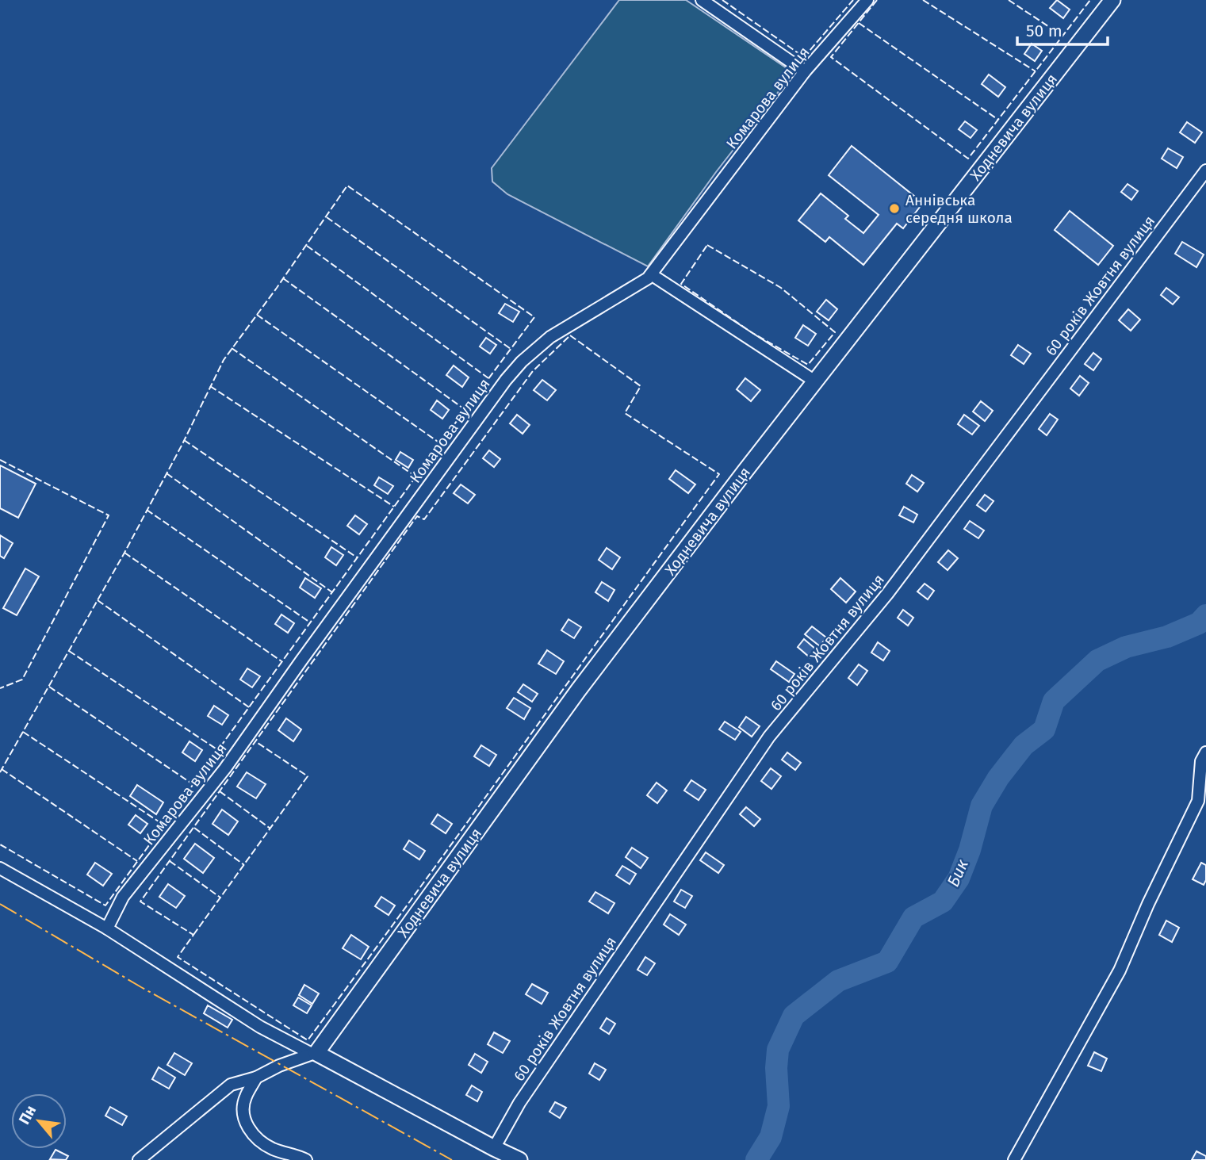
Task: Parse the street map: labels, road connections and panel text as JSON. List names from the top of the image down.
{
  "streets": {
    "main road": ["Ходневича вулиця"],
    "street": ["Комарова вулиця", "60 років Жовтня вулиця"]
  },
  "water": ["Бик"],
  "places": ["Аннівська середня школа"],
  "scale_bar": "50 m",
  "north": "top left"
}
